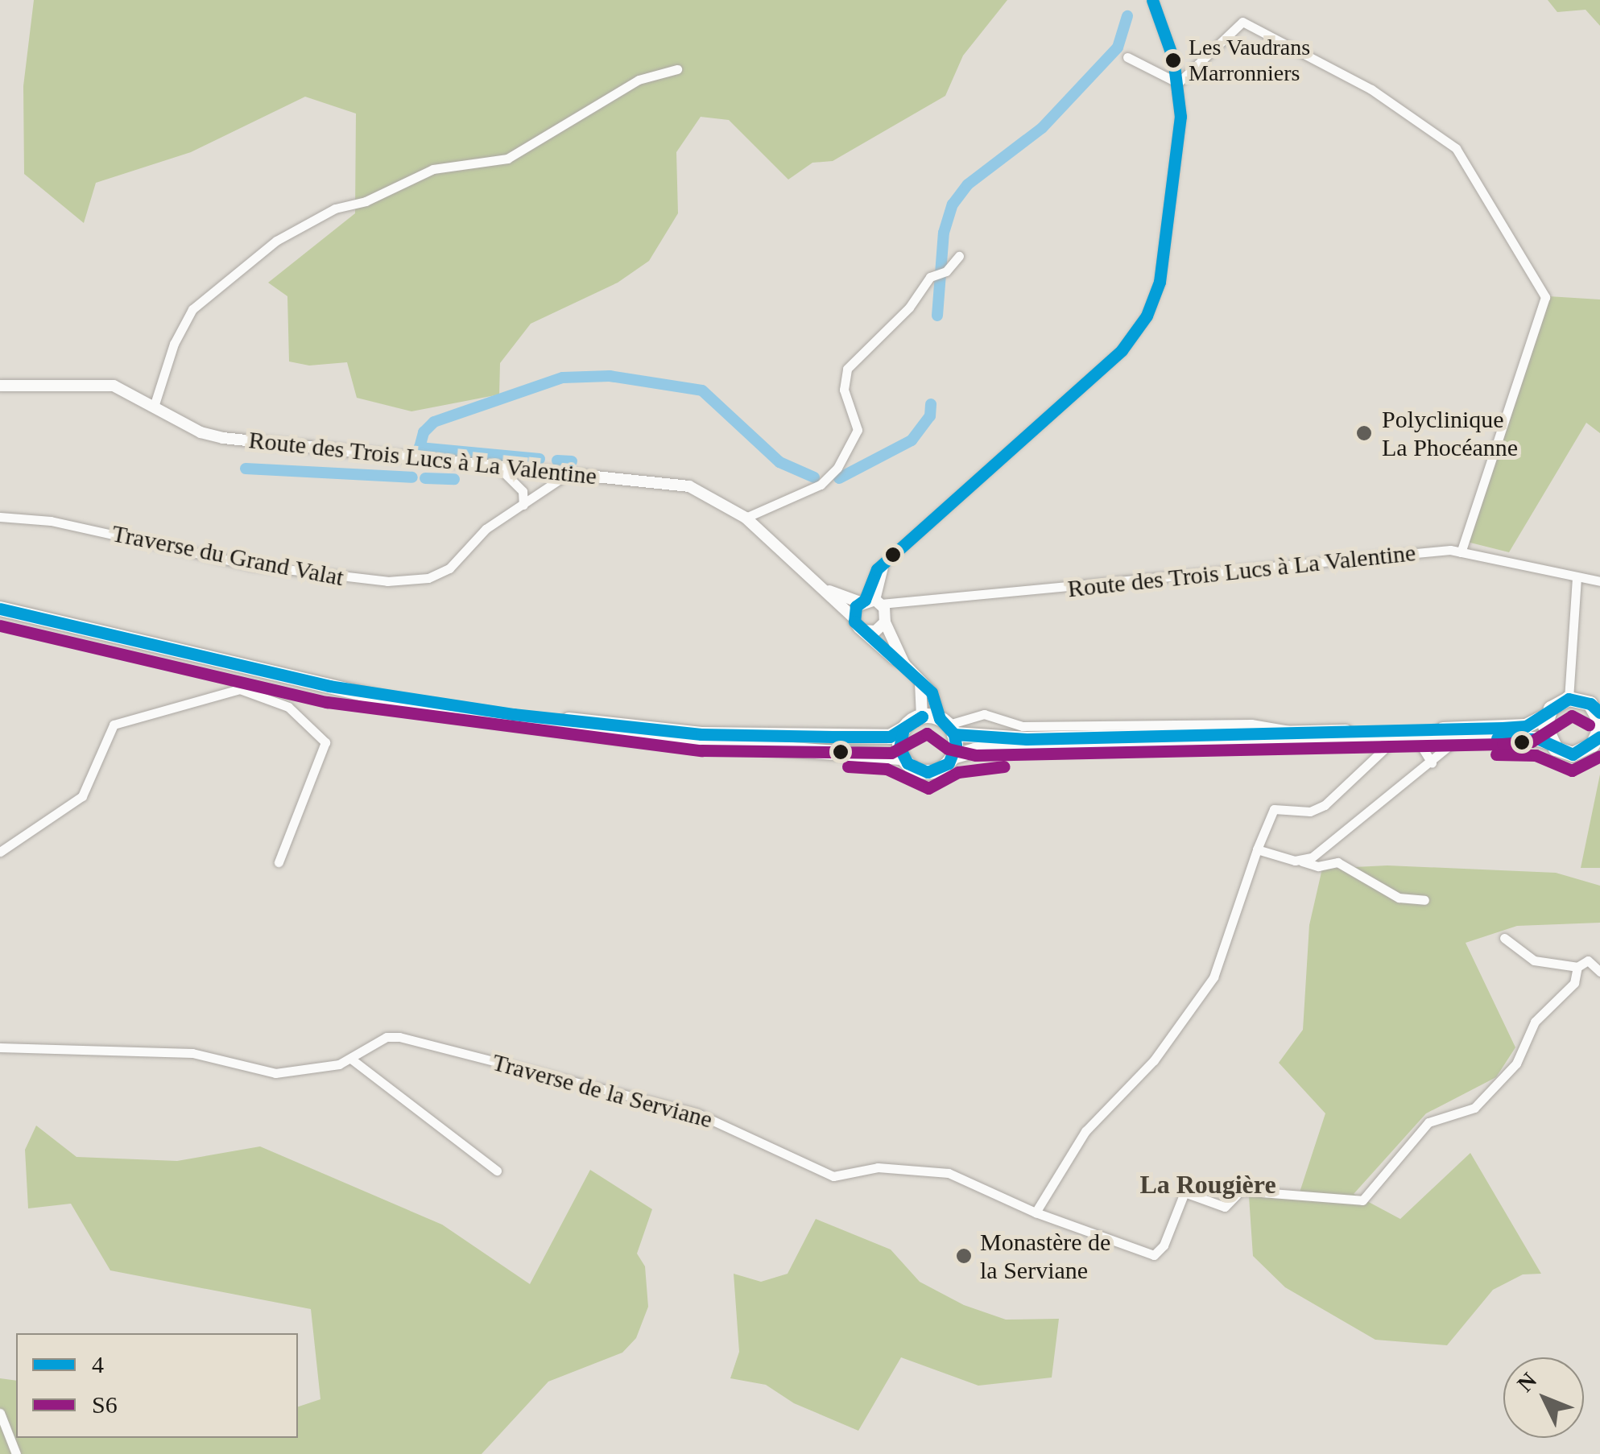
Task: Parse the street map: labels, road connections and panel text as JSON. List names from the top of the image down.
{
  "streets": {
    "street": ["Route des Trois Lucs à La Valentine", "Traverse du Grand Valat", "Traverse de la Serviane"]
  },
  "crossings": [
    ["Route des Trois Lucs à La Valentine", "Traverse du Grand Valat"]
  ],
  "districts": ["La Rougière"],
  "places": ["Les Vaudrans Marronniers", "Polyclinique La Phocéanne", "Monastère de la Serviane"],
  "lines": ["transit line 4", "transit line S6"],
  "legend": ["4", "S6"],
  "north": "top left"
}
